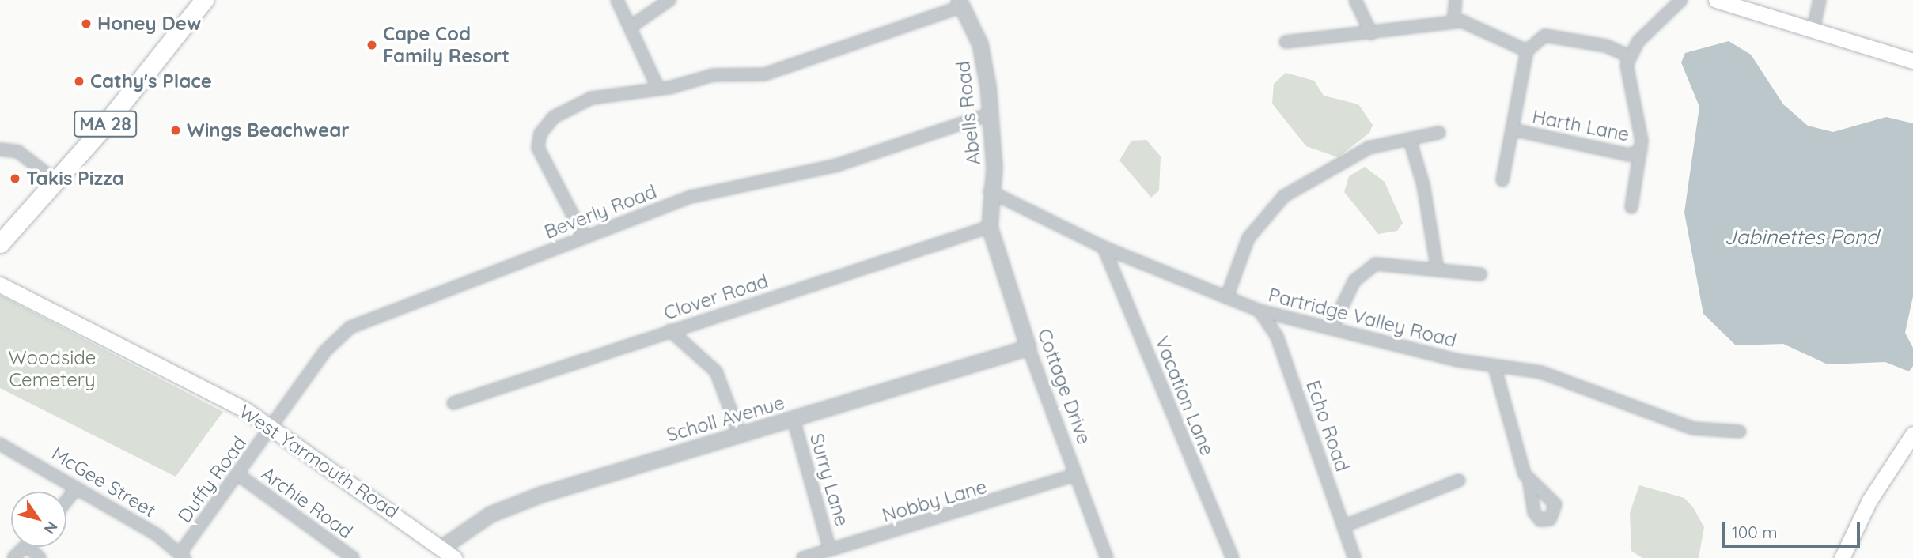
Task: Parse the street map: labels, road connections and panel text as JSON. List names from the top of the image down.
{
  "streets": {
    "main road": ["MA 28", "West Yarmouth Road"],
    "street": [
      "Abells Road",
      "Harth Lane",
      "Beverly Road",
      "Clover Road",
      "Partridge Valley Road",
      "Cottage Drive",
      "Vacation Lane",
      "Scholl Avenue",
      "Echo Road",
      "Duffy Road",
      "Surry Lane",
      "McGee Street",
      "Nobby Lane",
      "Archie Road"
    ]
  },
  "crossings": [
    ["Abells Road", "Beverly Road"],
    ["Abells Road", "Clover Road"],
    ["Abells Road", "Partridge Valley Road"],
    ["Abells Road", "Cottage Drive"],
    ["Beverly Road", "West Yarmouth Road"],
    ["Beverly Road", "Duffy Road"],
    ["Clover Road", "Cottage Drive"],
    ["Partridge Valley Road", "Vacation Lane"],
    ["Partridge Valley Road", "Echo Road"],
    ["Cottage Drive", "Scholl Avenue"],
    ["Cottage Drive", "Nobby Lane"],
    ["Scholl Avenue", "West Yarmouth Road"],
    ["Scholl Avenue", "Surry Lane"],
    ["West Yarmouth Road", "Duffy Road"],
    ["Duffy Road", "McGee Street"],
    ["Duffy Road", "Archie Road"],
    ["Surry Lane", "Nobby Lane"]
  ],
  "water": ["Jabinettes Pond"],
  "parks": ["Woodside Cemetery"],
  "places": [
    "Honey Dew",
    "Cape Cod Family Resort",
    "Cathy's Place",
    "Wings Beachwear",
    "Takis Pizza"
  ],
  "scale_bar": "100 m",
  "north": "bottom right"
}
